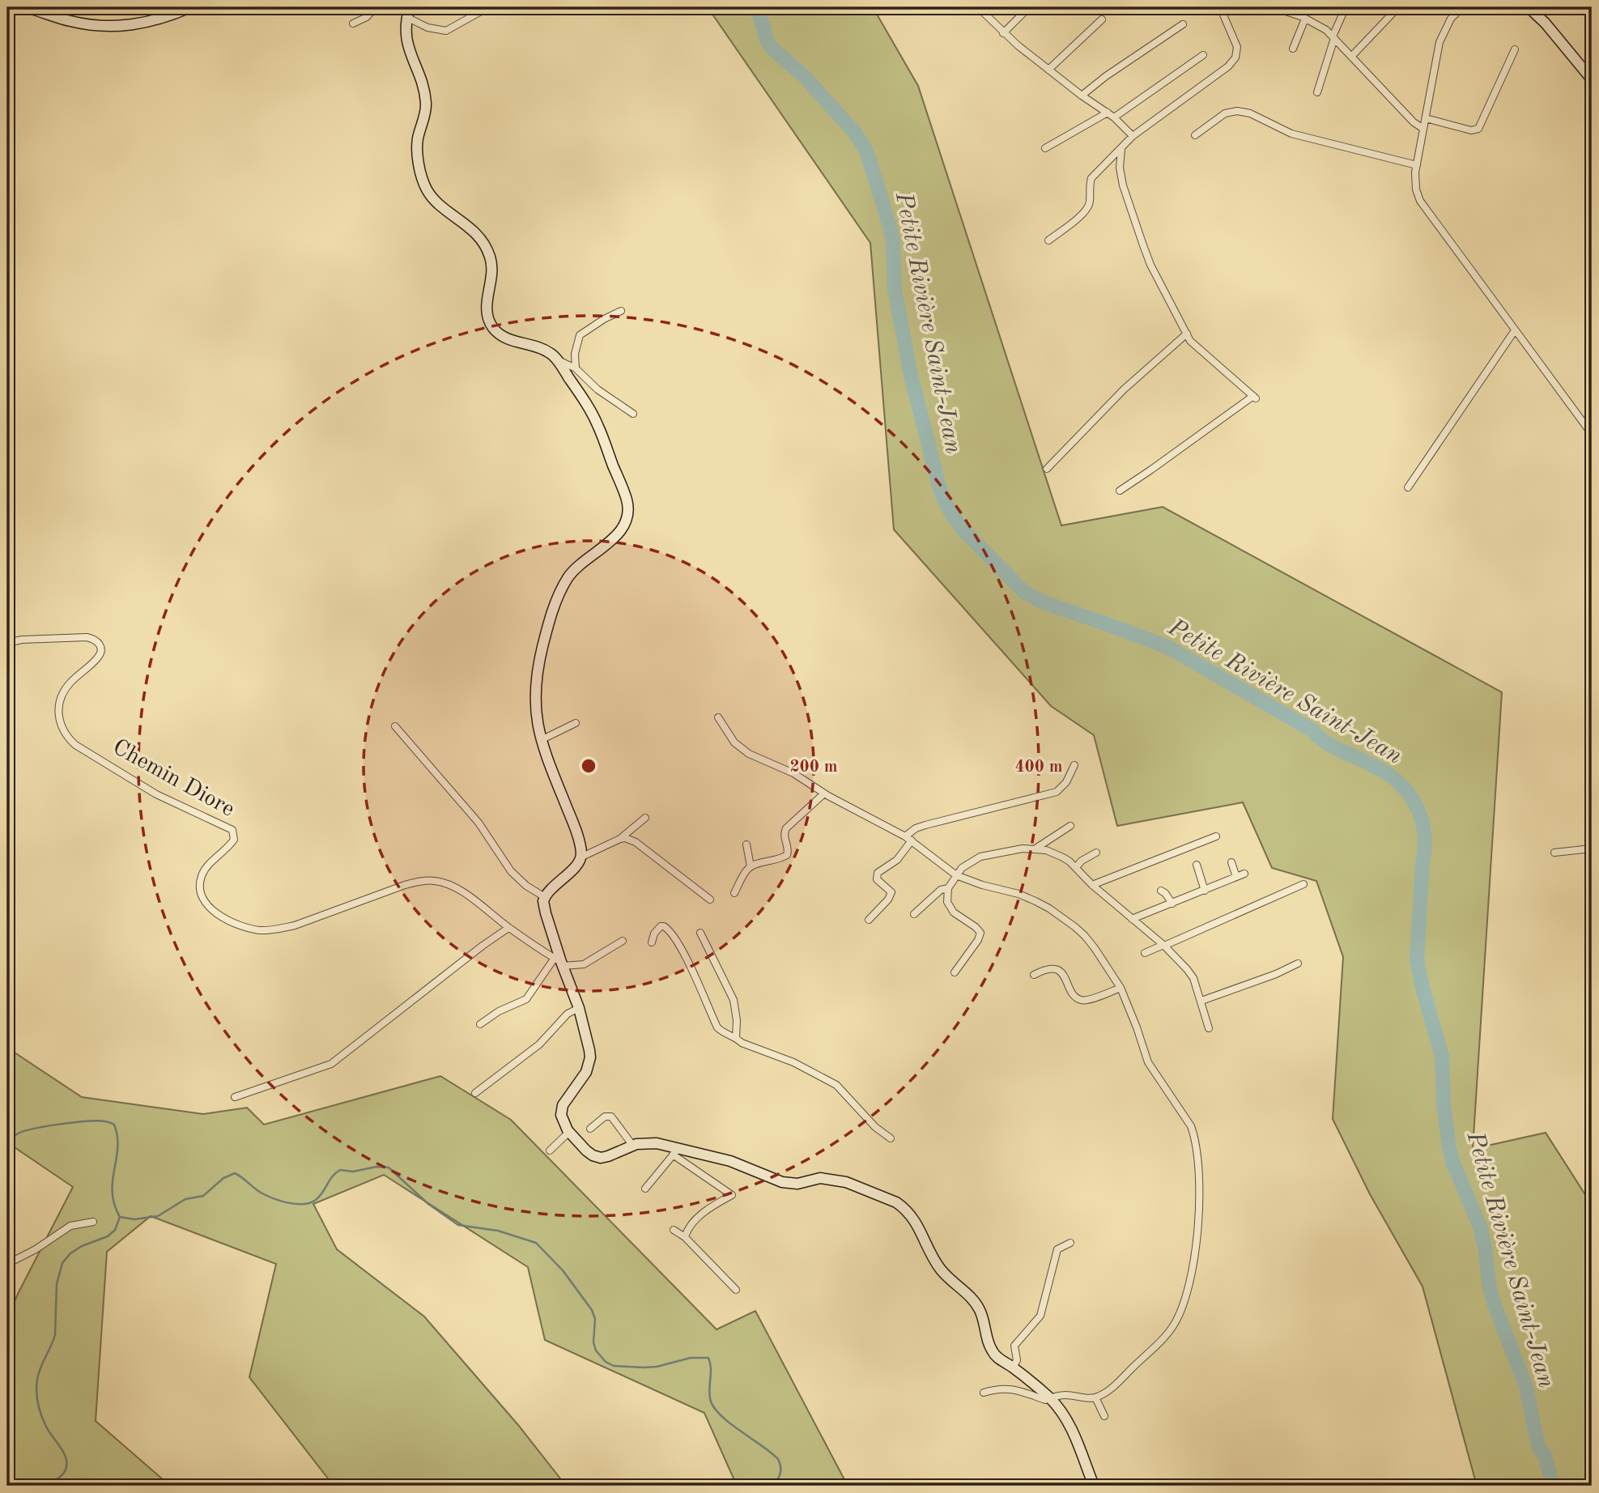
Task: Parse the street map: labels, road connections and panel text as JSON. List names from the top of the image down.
{
  "streets": {
    "street": ["Chemin Diore"]
  },
  "water": ["Petite Rivière Saint-Jean"],
  "rings": ["200 m", "400 m"]
}
